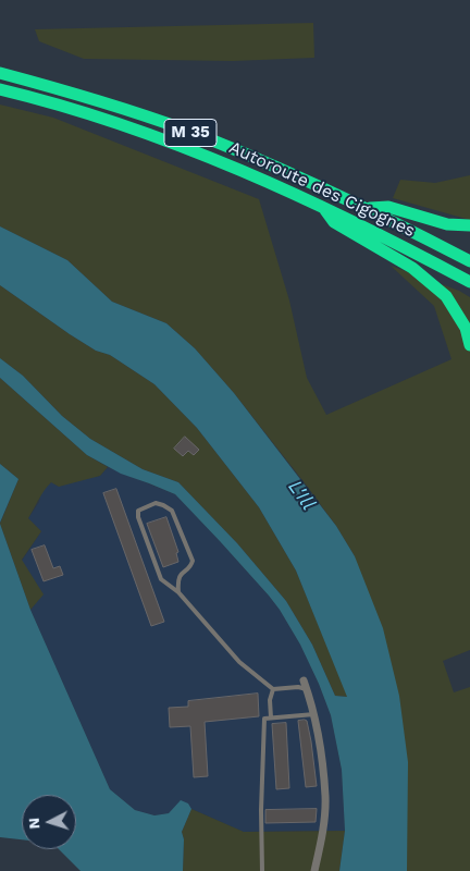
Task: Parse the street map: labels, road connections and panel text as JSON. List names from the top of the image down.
{
  "streets": {
    "highway": ["M 35", "Autoroute des Cigognes"]
  },
  "water": ["L'Ill"],
  "north": "left"
}
